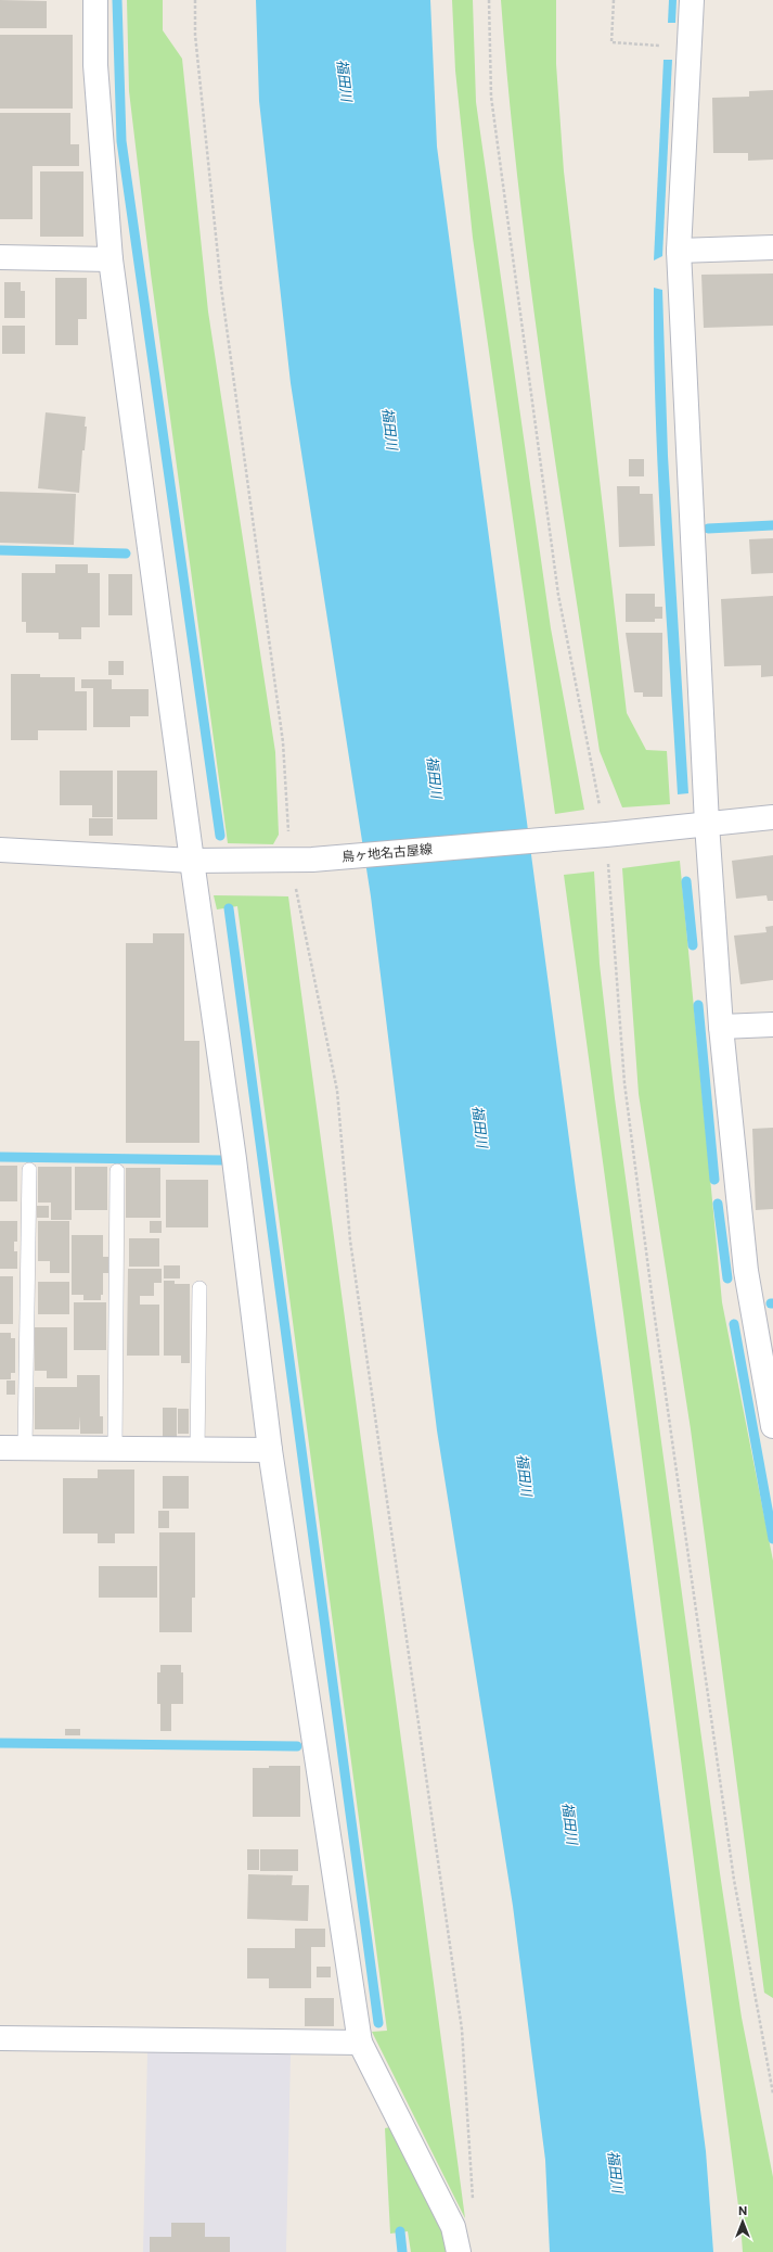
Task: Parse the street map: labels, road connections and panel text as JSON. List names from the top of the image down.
{
  "streets": {
    "street": ["鳥ヶ地名古屋線"]
  },
  "water": ["福田川"],
  "north": "top"
}
